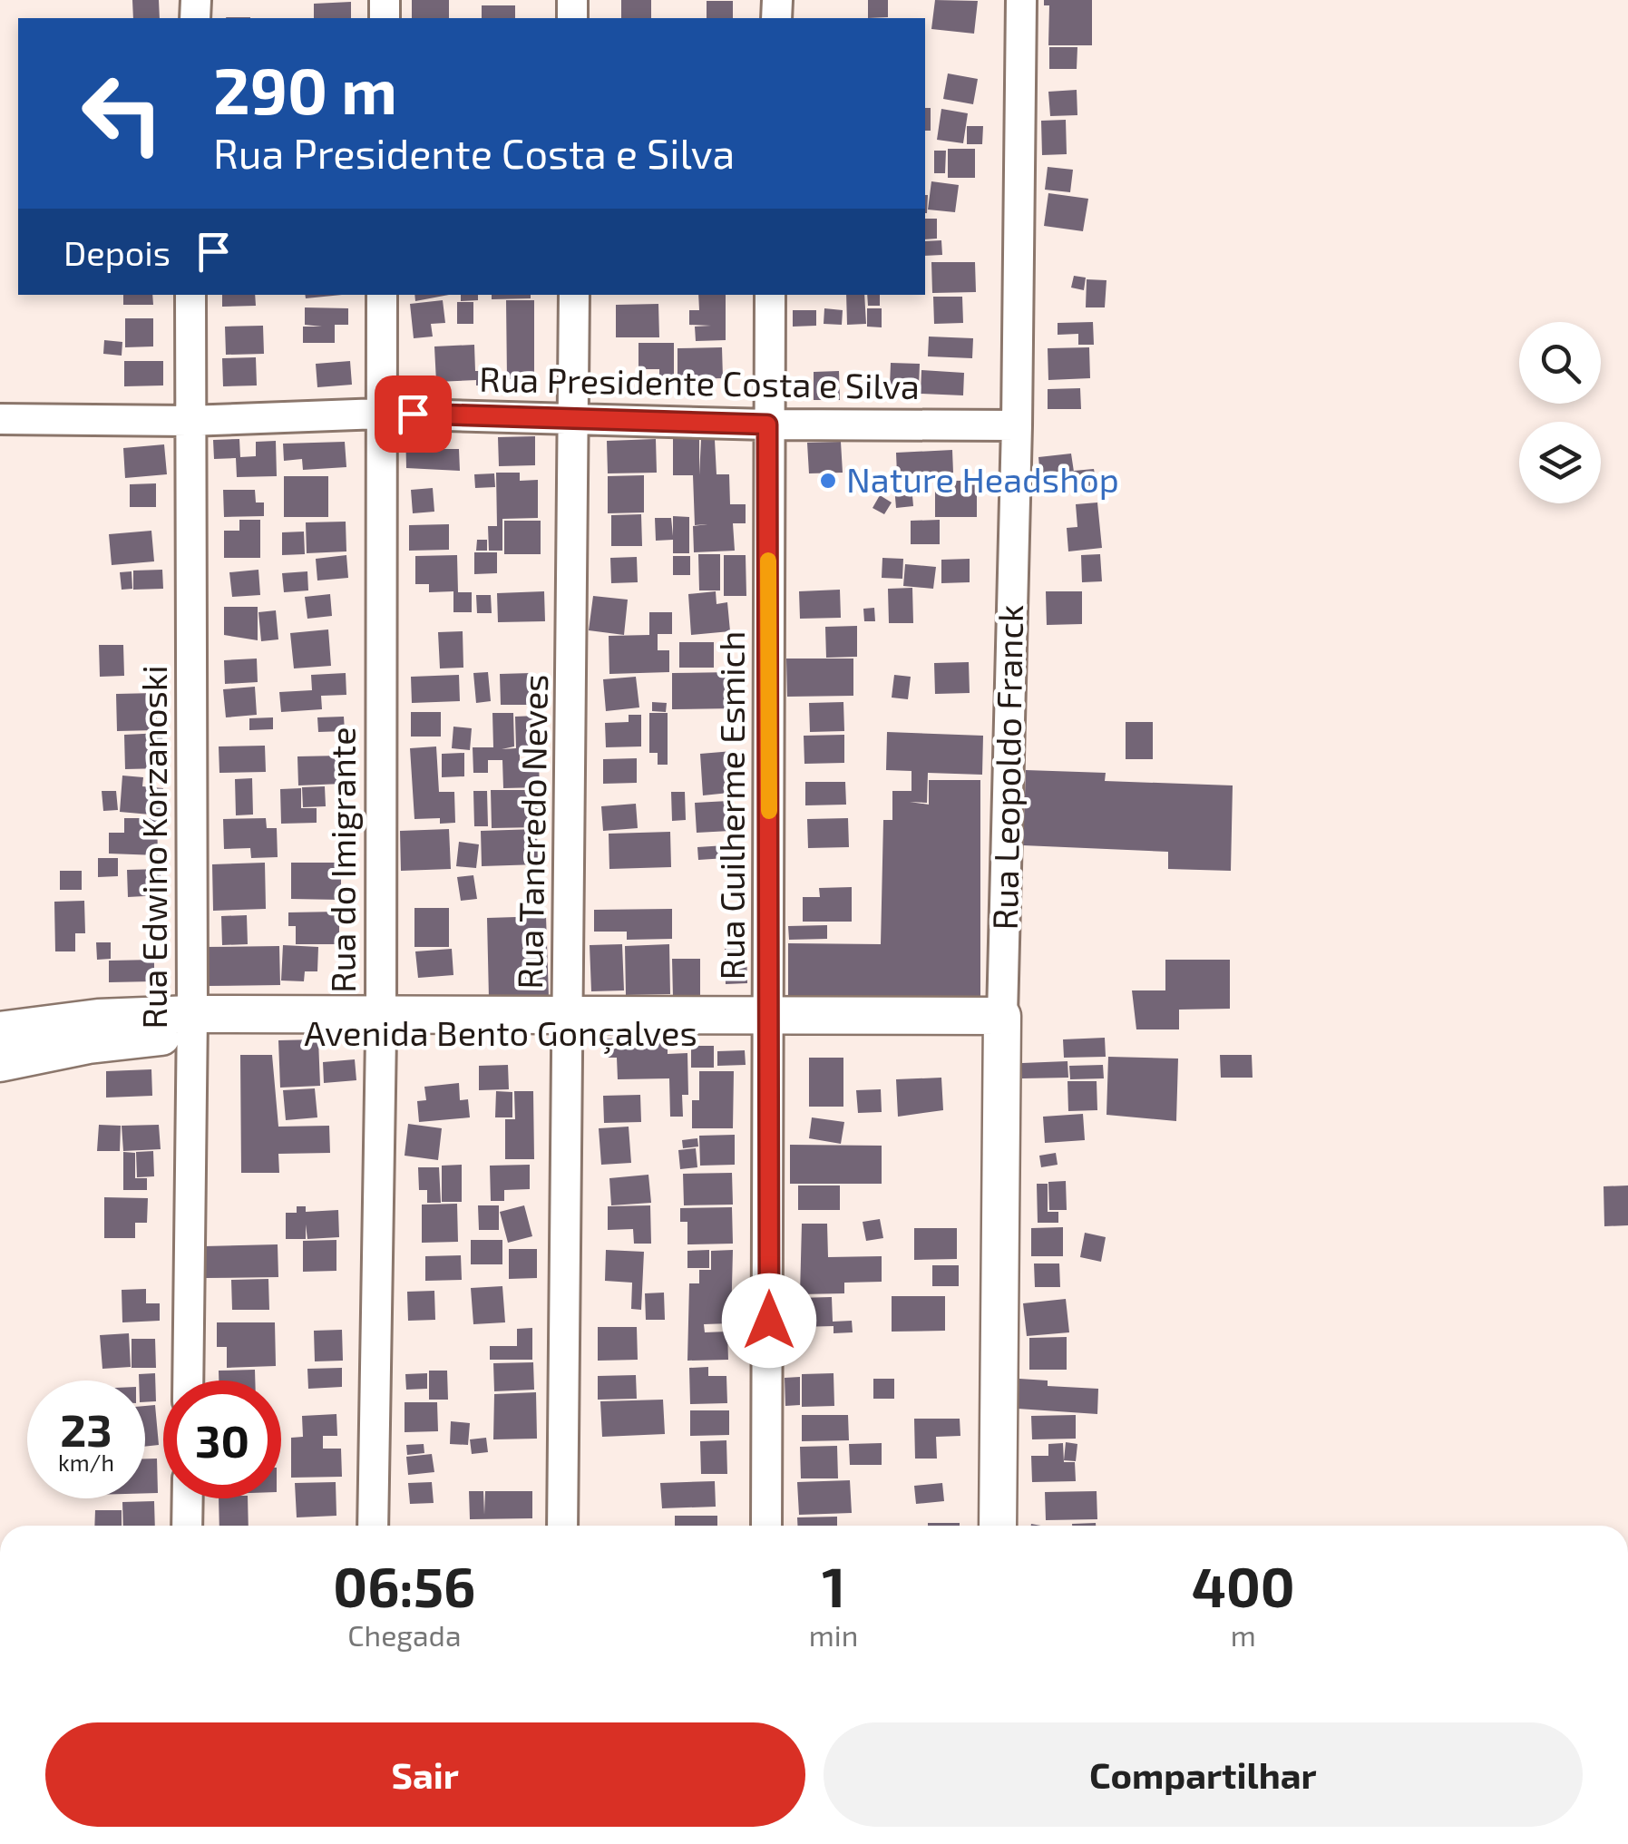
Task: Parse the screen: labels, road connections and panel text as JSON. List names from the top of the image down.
{
  "streets": {
    "main road": ["Rua Leopoldo Franck", "Avenida Bento Gonçalves"],
    "street": [
      "Rua Presidente Costa e Silva",
      "Rua Guilherme Esmich",
      "Rua Tancredo Neves",
      "Rua Edwino Korzanoski",
      "Rua do Imigrante"
    ]
  },
  "crossings": [
    ["Rua Presidente Costa e Silva", "Rua Leopoldo Franck"],
    ["Rua Presidente Costa e Silva", "Rua Guilherme Esmich"],
    ["Rua Presidente Costa e Silva", "Rua Tancredo Neves"],
    ["Rua Presidente Costa e Silva", "Rua Edwino Korzanoski"],
    ["Rua Presidente Costa e Silva", "Rua do Imigrante"],
    ["Rua Leopoldo Franck", "Avenida Bento Gonçalves"],
    ["Rua Guilherme Esmich", "Avenida Bento Gonçalves"],
    ["Rua Tancredo Neves", "Avenida Bento Gonçalves"],
    ["Rua Edwino Korzanoski", "Avenida Bento Gonçalves"],
    ["Rua do Imigrante", "Avenida Bento Gonçalves"]
  ],
  "places": ["Nature Headshop"],
  "page": {
    "turn": ["290 m", "Rua Presidente Costa e Silva"],
    "then": "Depois",
    "speed": "23 km/h",
    "limit": "30",
    "eta": [
      "06:56",
      "Chegada",
      "1",
      "min",
      "400",
      "m"
    ],
    "buttons": ["Sair", "Compartilhar"]
  }
}
